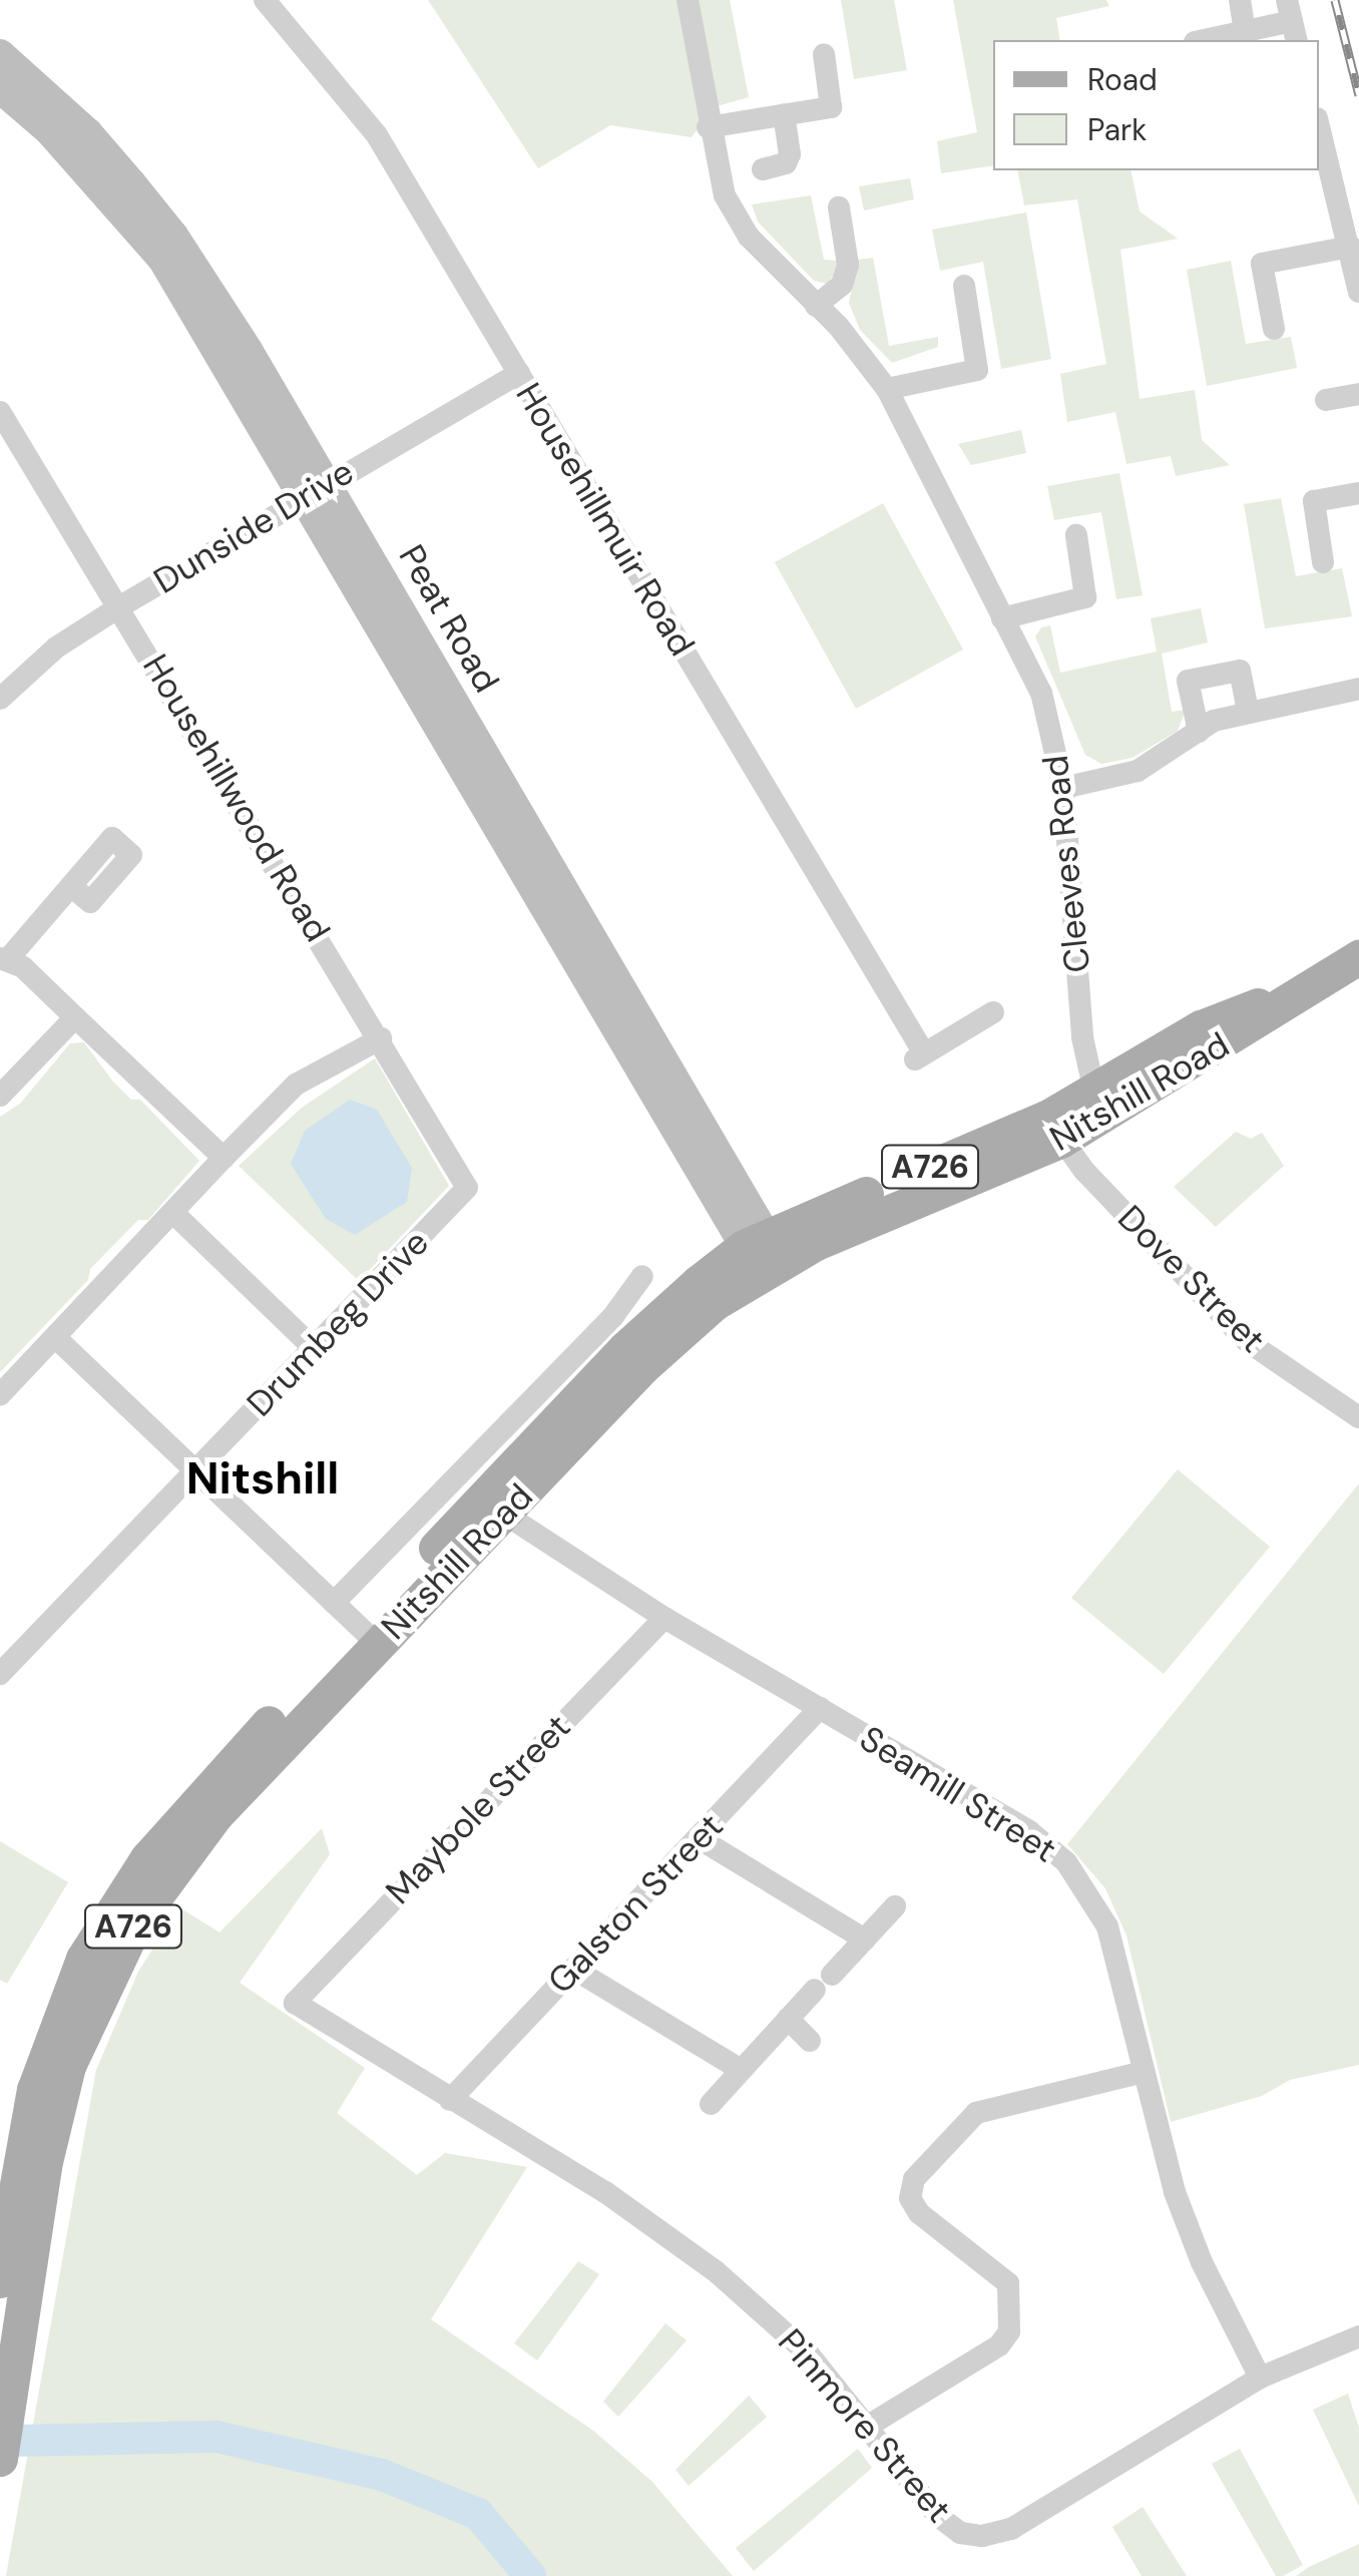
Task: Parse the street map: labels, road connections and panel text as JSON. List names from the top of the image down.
{
  "streets": {
    "main road": ["Nitshill Road", "A726"],
    "street": [
      "Househillmuir Road",
      "Dunside Drive",
      "Peat Road",
      "Househillwood Road",
      "Cleeves Road",
      "Dove Street",
      "Drumbeg Drive",
      "Seamill Street",
      "Maybole Street",
      "Galston Street",
      "Pinmore Street"
    ]
  },
  "crossings": [
    ["Househillmuir Road", "Dunside Drive"],
    ["Dunside Drive", "Peat Road"],
    ["Dunside Drive", "Househillwood Road"],
    ["Peat Road", "Nitshill Road"],
    ["Househillwood Road", "Drumbeg Drive"],
    ["Cleeves Road", "Nitshill Road"],
    ["Nitshill Road", "Dove Street"],
    ["Nitshill Road", "Seamill Street"],
    ["Seamill Street", "Maybole Street"],
    ["Seamill Street", "Galston Street"],
    ["Seamill Street", "Pinmore Street"],
    ["Maybole Street", "Pinmore Street"],
    ["Galston Street", "Pinmore Street"]
  ],
  "districts": ["Nitshill"],
  "legend": ["Road", "Park"]
}
